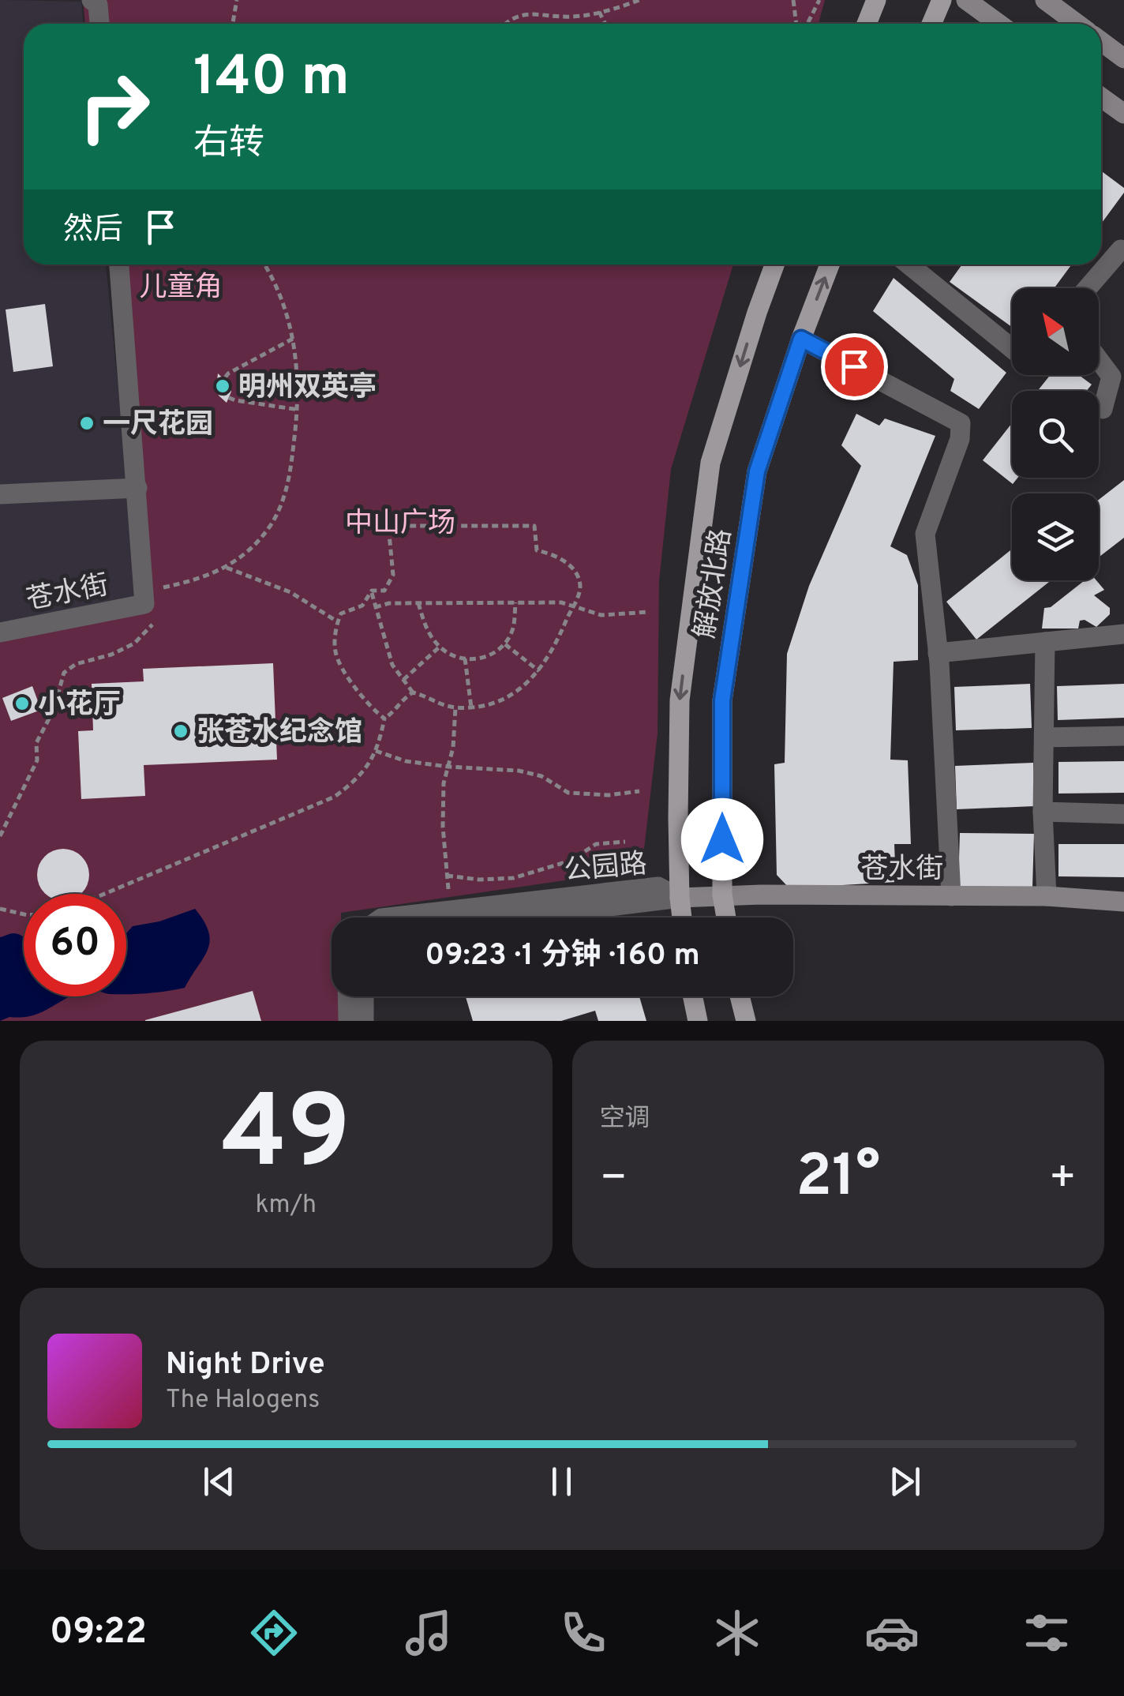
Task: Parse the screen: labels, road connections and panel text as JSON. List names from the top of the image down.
{
  "streets": {
    "main road": ["解放北路"],
    "street": ["苍水街", "公园路"]
  },
  "crossings": [
    ["解放北路", "苍水街"],
    ["解放北路", "公园路"],
    ["苍水街", "公园路"]
  ],
  "parks": ["儿童角", "中山广场"],
  "places": [
    "明州双英亭",
    "一尺花园",
    "小花厅",
    "张苍水纪念馆"
  ],
  "north": "top left",
  "page": {
    "turn": ["140 m", "右转"],
    "then": "然后",
    "limit": "60",
    "trip": "09:23 · 1 分钟 · 160 m",
    "tile": [
      ["49", "km/h"],
      "空调"
    ],
    "heat": ["−", "21°", "+"],
    "song": ["Night Drive", "The Halogens"],
    "tabs": "09:22"
  }
}
